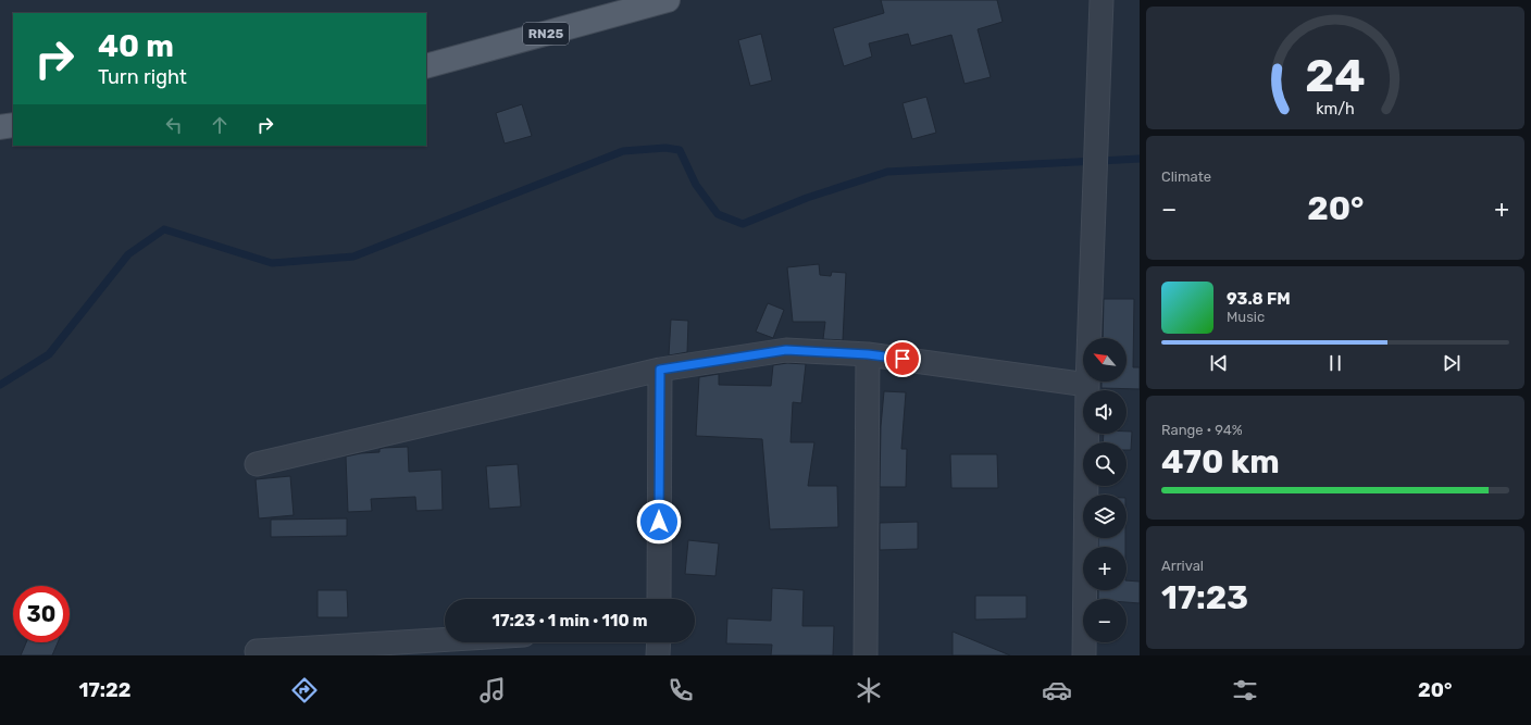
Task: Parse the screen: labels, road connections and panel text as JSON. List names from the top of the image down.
{
  "streets": {
    "main road": ["RN25"]
  },
  "north": "top left",
  "page": {
    "turn": ["40 m", "Turn right"],
    "tile": [
      "Climate",
      ["Range · 94%", "470 km"],
      ["Arrival", "17:23"]
    ],
    "heat": ["−", "20°", "+"],
    "song": ["93.8 FM", "Music"],
    "map_buttons": ["+", "−"],
    "limit": "30",
    "trip": "17:23 · 1 min · 110 m",
    "tabs": ["17:22", "20°"],
    "gauge": ["24", "km/h"]
  }
}
